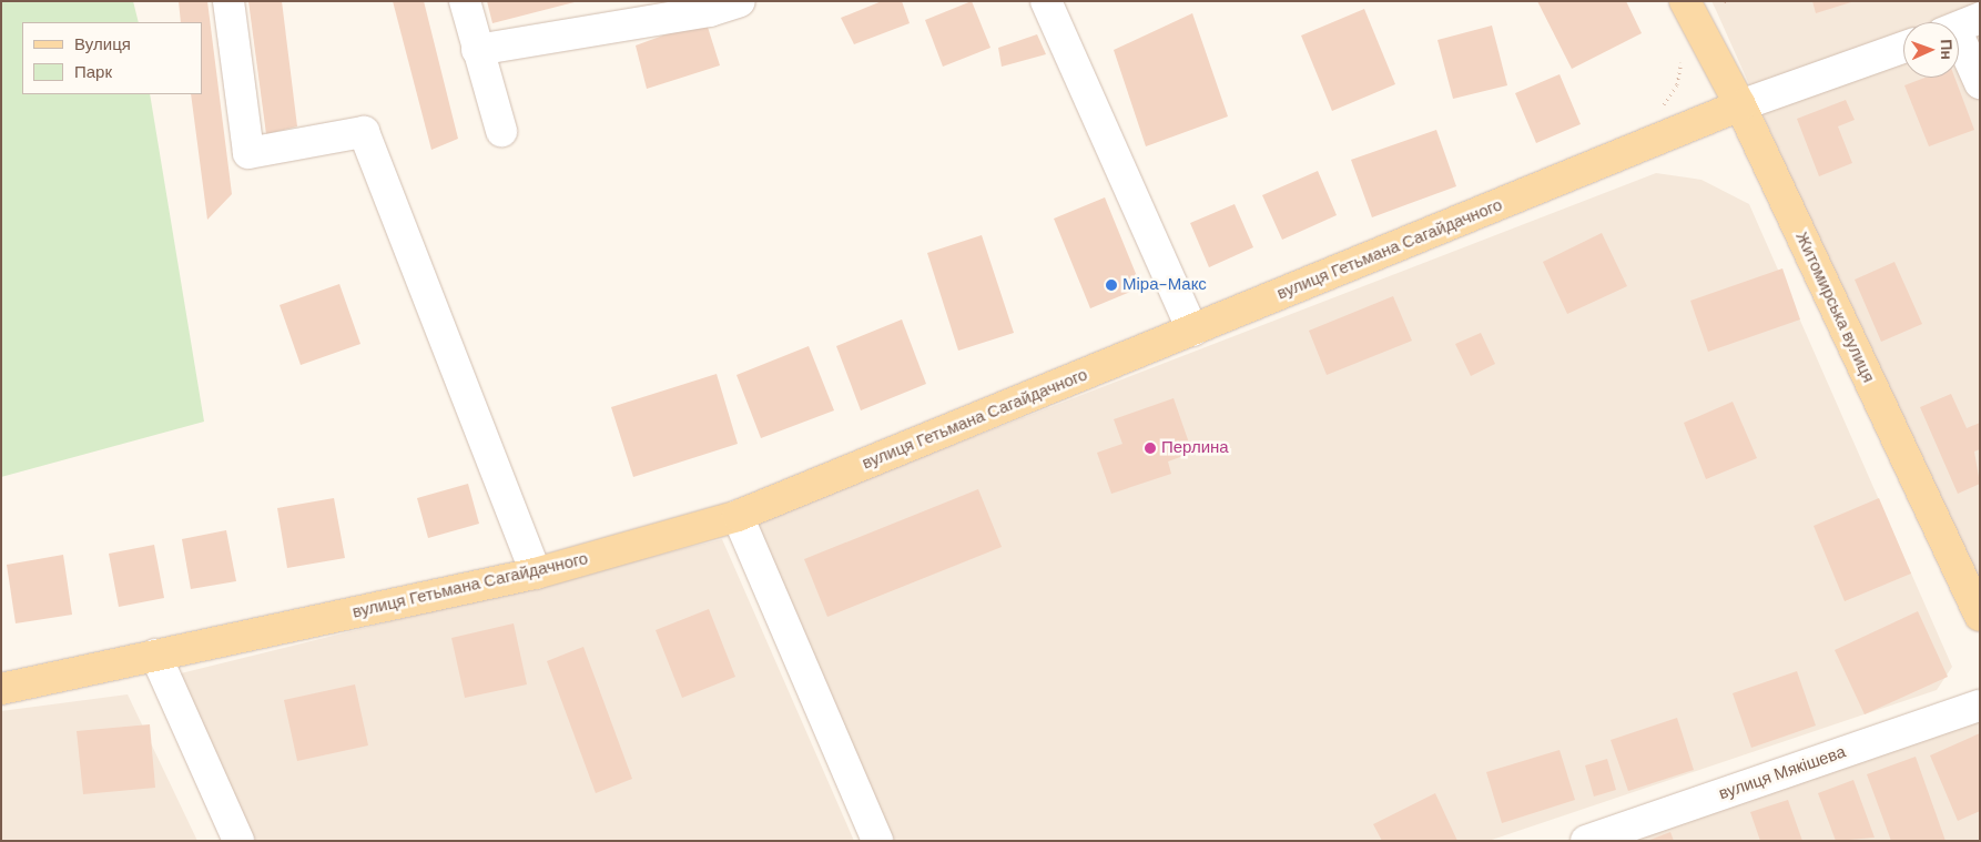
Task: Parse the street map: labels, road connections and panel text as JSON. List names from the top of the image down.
{
  "streets": {
    "main road": ["вулиця Гетьмана Сагайдачного", "Житомирська вулиця"],
    "street": ["вулиця Мякішева"]
  },
  "crossings": [
    ["вулиця Гетьмана Сагайдачного", "Житомирська вулиця"]
  ],
  "places": ["Міра-Макс", "Перлина"],
  "legend": ["Вулиця", "Парк"],
  "north": "right"
}
